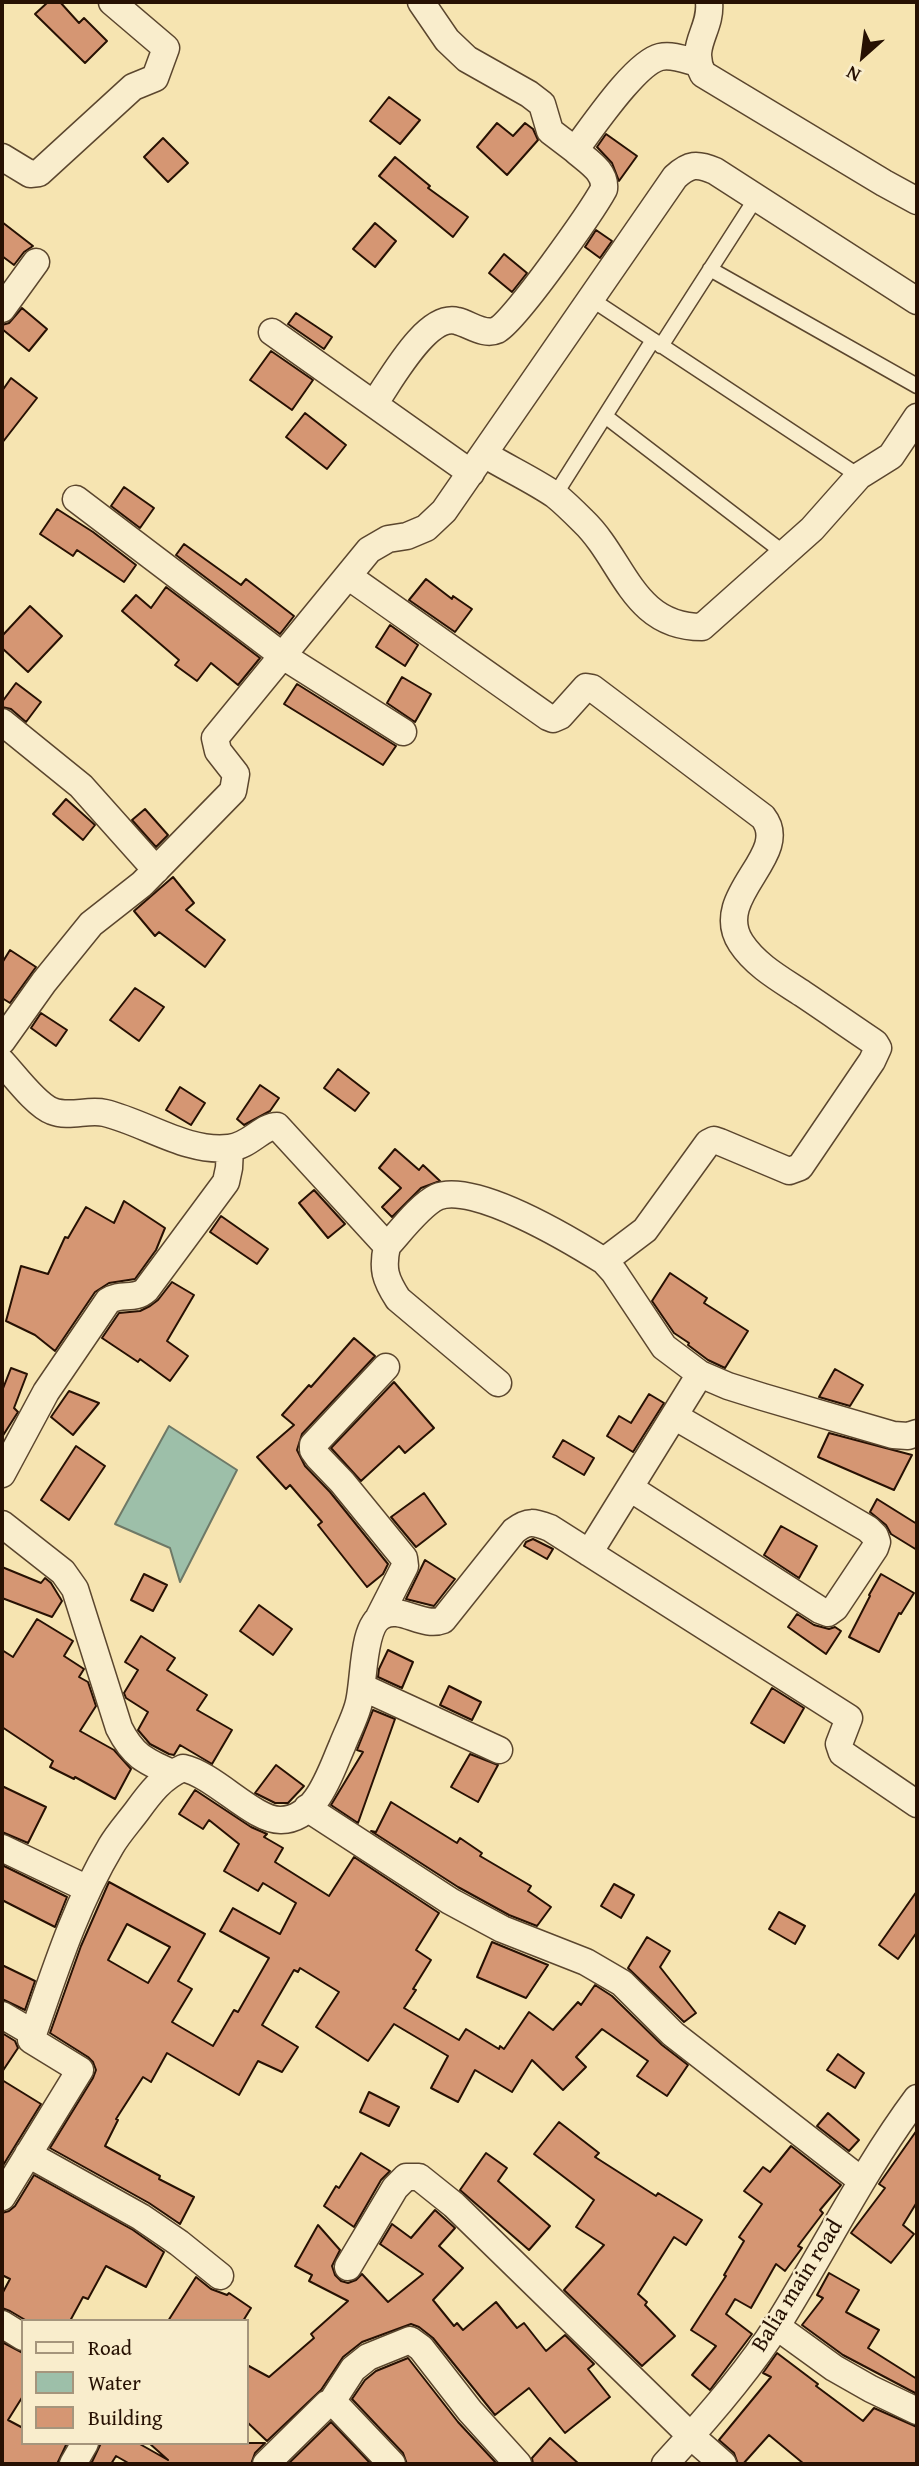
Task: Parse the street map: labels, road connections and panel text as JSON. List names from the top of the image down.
{
  "streets": {
    "street": ["Balia main road"]
  },
  "legend": ["Road", "Water", "Building"],
  "north": "bottom left"
}
